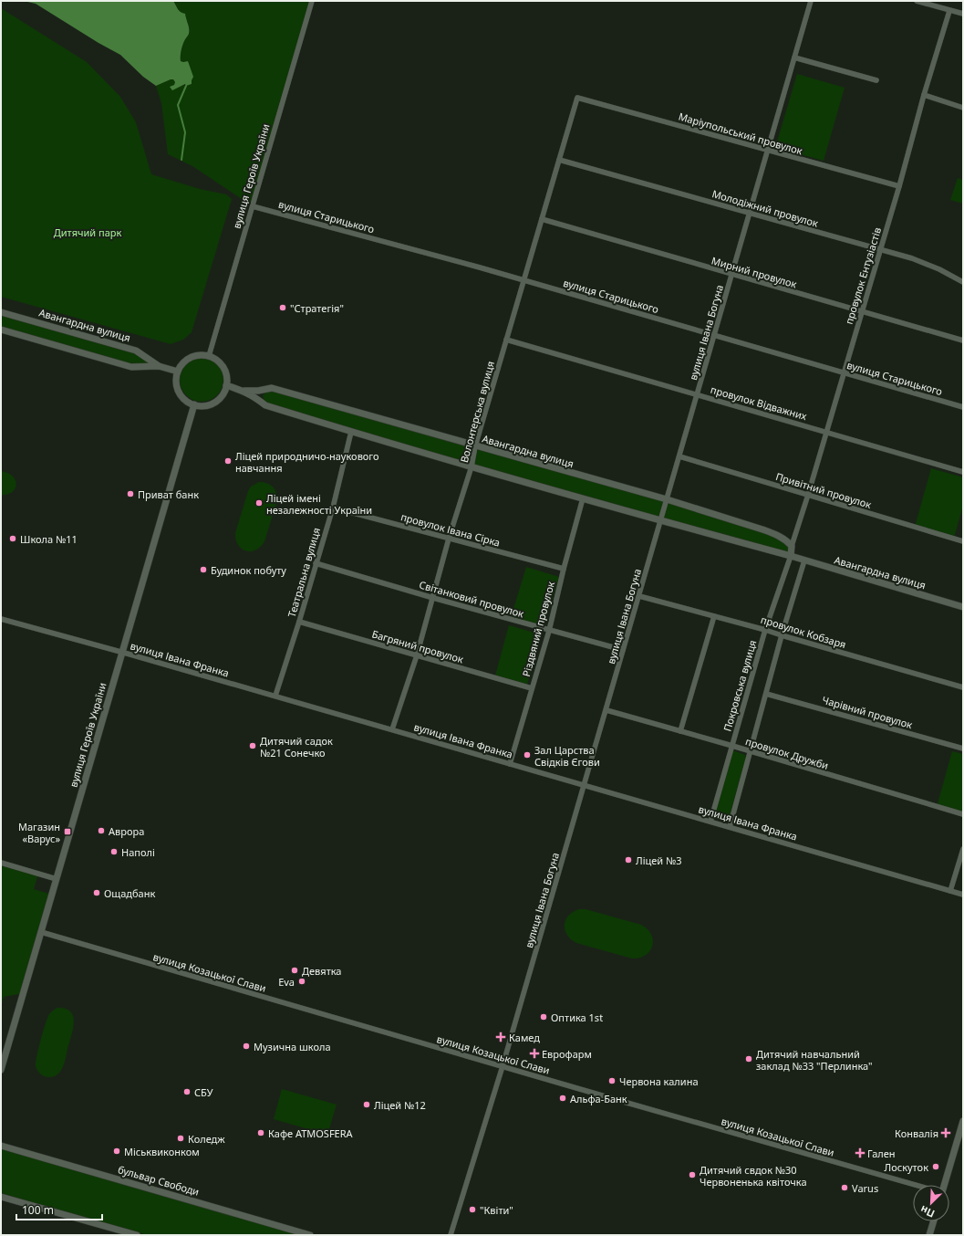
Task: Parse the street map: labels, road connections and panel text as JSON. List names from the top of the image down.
{
  "streets": {
    "street": [
      "Маріупольський провулок",
      "вулиця Героїв України",
      "Молодіжний провулок",
      "вулиця Старицького",
      "Мирний провулок",
      "провулок Ентузіастів",
      "Авангардна вулиця",
      "вулиця Івана Богуна",
      "провулок Відважних",
      "Волонтерська вулиця",
      "Привітний провулок",
      "провулок Івана Сірка",
      "Театральна вулиця",
      "Світанковий провулок",
      "Різдвяний провулок",
      "провулок Кобзаря",
      "Багряний провулок",
      "вулиця Івана Франка",
      "Покровська вулиця",
      "Чарівний провулок",
      "провулок Дружби",
      "вулиця Козацької Слави",
      "бульвар Свободи"
    ]
  },
  "crossings": [
    ["Маріупольський провулок", "провулок Ентузіастів"],
    ["Маріупольський провулок", "вулиця Івана Богуна"],
    ["Маріупольський провулок", "Волонтерська вулиця"],
    ["вулиця Героїв України", "вулиця Старицького"],
    ["вулиця Героїв України", "Авангардна вулиця"],
    ["вулиця Героїв України", "вулиця Івана Франка"],
    ["вулиця Героїв України", "вулиця Козацької Слави"],
    ["Молодіжний провулок", "провулок Ентузіастів"],
    ["Молодіжний провулок", "вулиця Івана Богуна"],
    ["Молодіжний провулок", "Волонтерська вулиця"],
    ["вулиця Старицького", "провулок Ентузіастів"],
    ["вулиця Старицького", "вулиця Івана Богуна"],
    ["вулиця Старицького", "Волонтерська вулиця"],
    ["Мирний провулок", "провулок Ентузіастів"],
    ["Мирний провулок", "вулиця Івана Богуна"],
    ["Мирний провулок", "Волонтерська вулиця"],
    ["провулок Ентузіастів", "Авангардна вулиця"],
    ["провулок Ентузіастів", "провулок Відважних"],
    ["провулок Ентузіастів", "Привітний провулок"],
    ["Авангардна вулиця", "вулиця Івана Богуна"],
    ["Авангардна вулиця", "Волонтерська вулиця"],
    ["Авангардна вулиця", "Театральна вулиця"],
    ["Авангардна вулиця", "Різдвяний провулок"],
    ["Авангардна вулиця", "Покровська вулиця"],
    ["вулиця Івана Богуна", "провулок Відважних"],
    ["вулиця Івана Богуна", "Привітний провулок"],
    ["вулиця Івана Богуна", "Світанковий провулок"],
    ["вулиця Івана Богуна", "провулок Кобзаря"],
    ["вулиця Івана Богуна", "вулиця Івана Франка"],
    ["вулиця Івана Богуна", "провулок Дружби"],
    ["вулиця Івана Богуна", "вулиця Козацької Слави"],
    ["провулок Відважних", "Волонтерська вулиця"],
    ["Волонтерська вулиця", "провулок Івана Сірка"],
    ["Волонтерська вулиця", "Світанковий провулок"],
    ["Волонтерська вулиця", "Багряний провулок"],
    ["Волонтерська вулиця", "вулиця Івана Франка"],
    ["провулок Івана Сірка", "Театральна вулиця"],
    ["провулок Івана Сірка", "Різдвяний провулок"],
    ["Театральна вулиця", "Світанковий провулок"],
    ["Театральна вулиця", "Багряний провулок"],
    ["Театральна вулиця", "вулиця Івана Франка"],
    ["Світанковий провулок", "Різдвяний провулок"],
    ["Різдвяний провулок", "Багряний провулок"],
    ["Різдвяний провулок", "вулиця Івана Франка"],
    ["провулок Кобзаря", "Покровська вулиця"],
    ["вулиця Івана Франка", "Покровська вулиця"],
    ["Покровська вулиця", "провулок Дружби"]
  ],
  "parks": ["Дитячий парк"],
  "places": {
    "other": [
      "\"Стратегія\"",
      "Ліцей природничо-наукового навчання",
      "Приват банк",
      "Ліцей імені незалежності України",
      "Школа №11",
      "Будинок побуту",
      "Дитячий садок №21 Сонечко",
      "Зал Царства Свідків Єгови",
      "Аврора",
      "Наполі",
      "Ліцей №3",
      "Ощадбанк",
      "Девятка",
      "Eva",
      "Оптика 1st",
      "Музична школа",
      "Дитячий навчальний заклад №33 \"Перлинка\"",
      "Червона калина",
      "СБУ",
      "Альфа-Банк",
      "Ліцей №12",
      "Кафе ATMOSFERA",
      "Коледж",
      "Міськвиконком",
      "Лоскуток",
      "Дитячий свдок №30 Червоненька квіточка",
      "Varus",
      "\"Квіти\""
    ],
    "transit": ["Магазин «Варус»"],
    "health": [
      "Камед",
      "Еврофарм",
      "Конвалія",
      "Гален"
    ]
  },
  "scale_bar": "100 m",
  "north": "bottom left"
}
